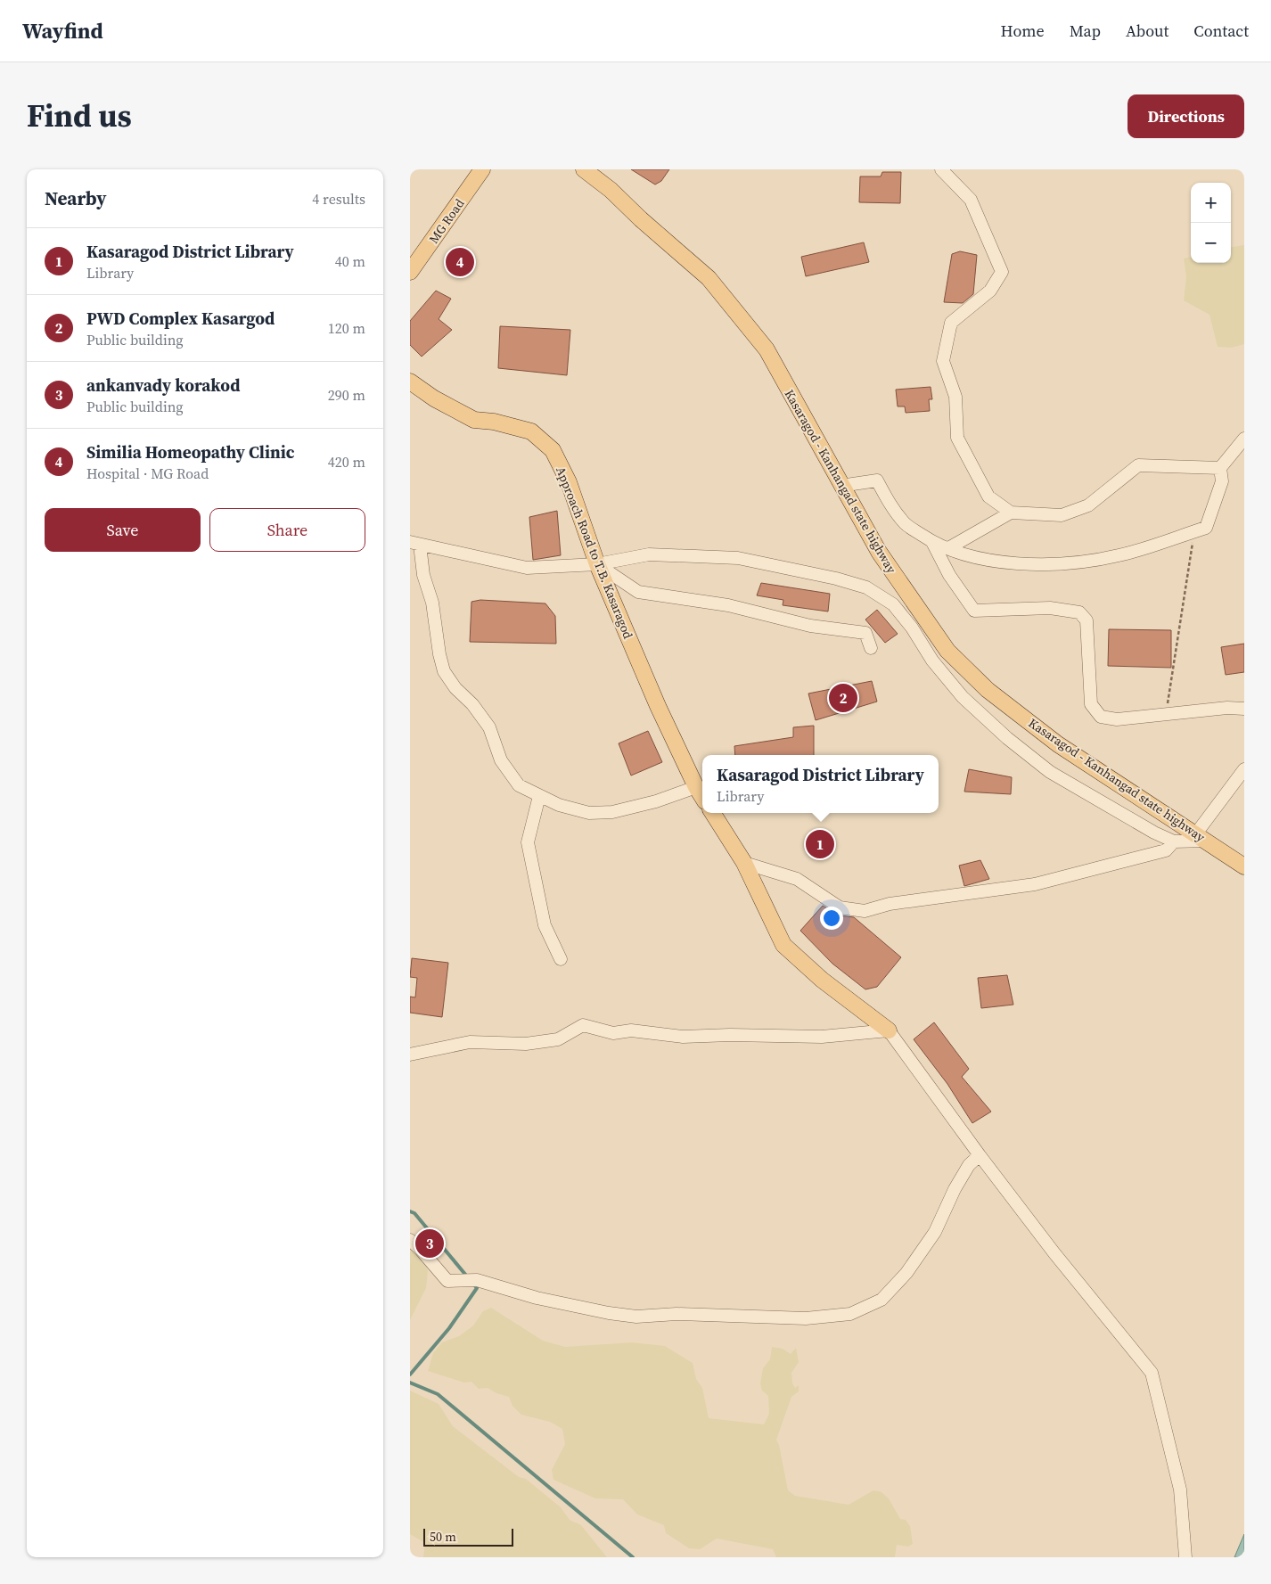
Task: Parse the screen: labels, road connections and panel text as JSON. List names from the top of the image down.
{
  "streets": {
    "main road": ["MG Road", "Kasaragod - Kanhangad state highway", "Approach Road to T.B. Kasaragod"]
  },
  "scale_bar": "50 m",
  "page": {
    "header": "Wayfind",
    "nav": [
      "Home",
      "Map",
      "About",
      "Contact"
    ],
    "title": "Find us",
    "buttons": [
      "Directions",
      ["Save", "Share"]
    ],
    "heading": ["Nearby", "4 results"],
    "map_buttons": ["+", "−"],
    "list": [
      {
        "mark": "1",
        "name": "Kasaragod District Library",
        "note": "Library",
        "value": "40 m"
      },
      {
        "mark": "2",
        "name": "PWD Complex Kasargod",
        "note": "Public building",
        "value": "120 m"
      },
      {
        "mark": "3",
        "name": "ankanvady korakod",
        "note": "Public building",
        "value": "290 m"
      },
      {
        "mark": "4",
        "name": "Similia Homeopathy Clinic",
        "note": "Hospital · MG Road",
        "value": "420 m"
      }
    ],
    "pins": [
      "4",
      "2",
      "1",
      "3"
    ],
    "popup": ["Kasaragod District Library", "Library"],
    "scale": "50 m"
  }
}
